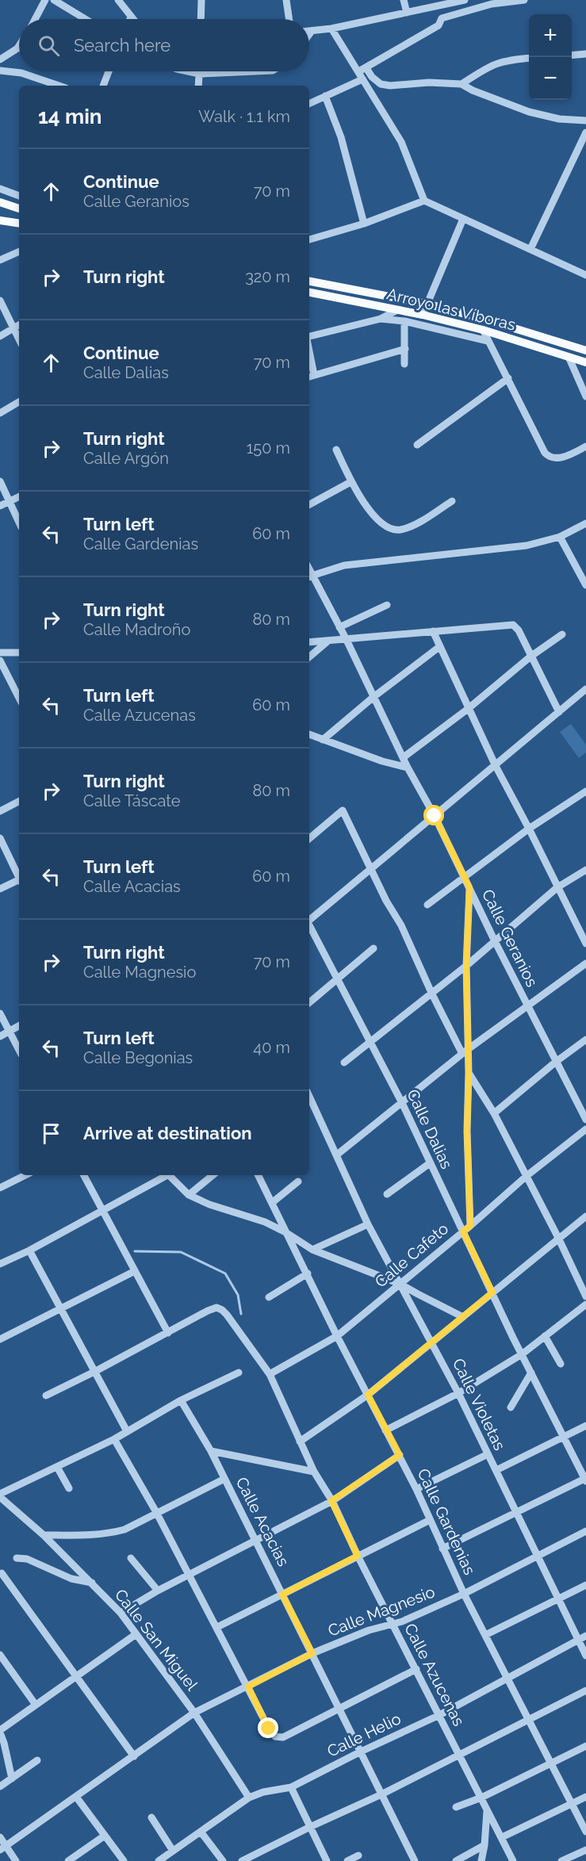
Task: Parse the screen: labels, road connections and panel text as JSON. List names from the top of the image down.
{
  "streets": {
    "main road": ["Arroyo las Víboras"],
    "street": [
      "Calle Geranios",
      "Calle Dalias",
      "Calle Cafeto",
      "Calle Violetas",
      "Calle Acacias",
      "Calle Gardenias",
      "Calle Magnesio",
      "Calle San Miguel",
      "Calle Azucenas",
      "Calle Helio"
    ]
  },
  "crossings": [
    ["Calle Dalias", "Calle Cafeto"],
    ["Calle Cafeto", "Calle Violetas"],
    ["Calle Cafeto", "Calle Gardenias"],
    ["Calle Cafeto", "Calle Azucenas"],
    ["Calle Violetas", "Calle Magnesio"],
    ["Calle Violetas", "Calle Helio"],
    ["Calle Acacias", "Calle Magnesio"],
    ["Calle Acacias", "Calle Azucenas"],
    ["Calle Acacias", "Calle Helio"],
    ["Calle Gardenias", "Calle Magnesio"],
    ["Calle Gardenias", "Calle Helio"],
    ["Calle Magnesio", "Calle San Miguel"],
    ["Calle Magnesio", "Calle Azucenas"],
    ["Calle San Miguel", "Calle Helio"],
    ["Calle Azucenas", "Calle Helio"]
  ],
  "page": {
    "map_buttons": ["+", "−"],
    "search": "Search here",
    "heading": ["14 min", "Walk · 1.1 km"],
    "list": [
      ["Continue", "Calle Geranios", "70 m"],
      ["Turn right", "320 m"],
      ["Continue", "Calle Dalias", "70 m"],
      ["Turn right", "Calle Argón", "150 m"],
      ["Turn left", "Calle Gardenias", "60 m"],
      ["Turn right", "Calle Madroño", "80 m"],
      ["Turn left", "Calle Azucenas", "60 m"],
      ["Turn right", "Calle Táscate", "80 m"],
      ["Turn left", "Calle Acacias", "60 m"],
      ["Turn right", "Calle Magnesio", "70 m"],
      ["Turn left", "Calle Begonias", "40 m"],
      "Arrive at destination"
    ]
  }
}
